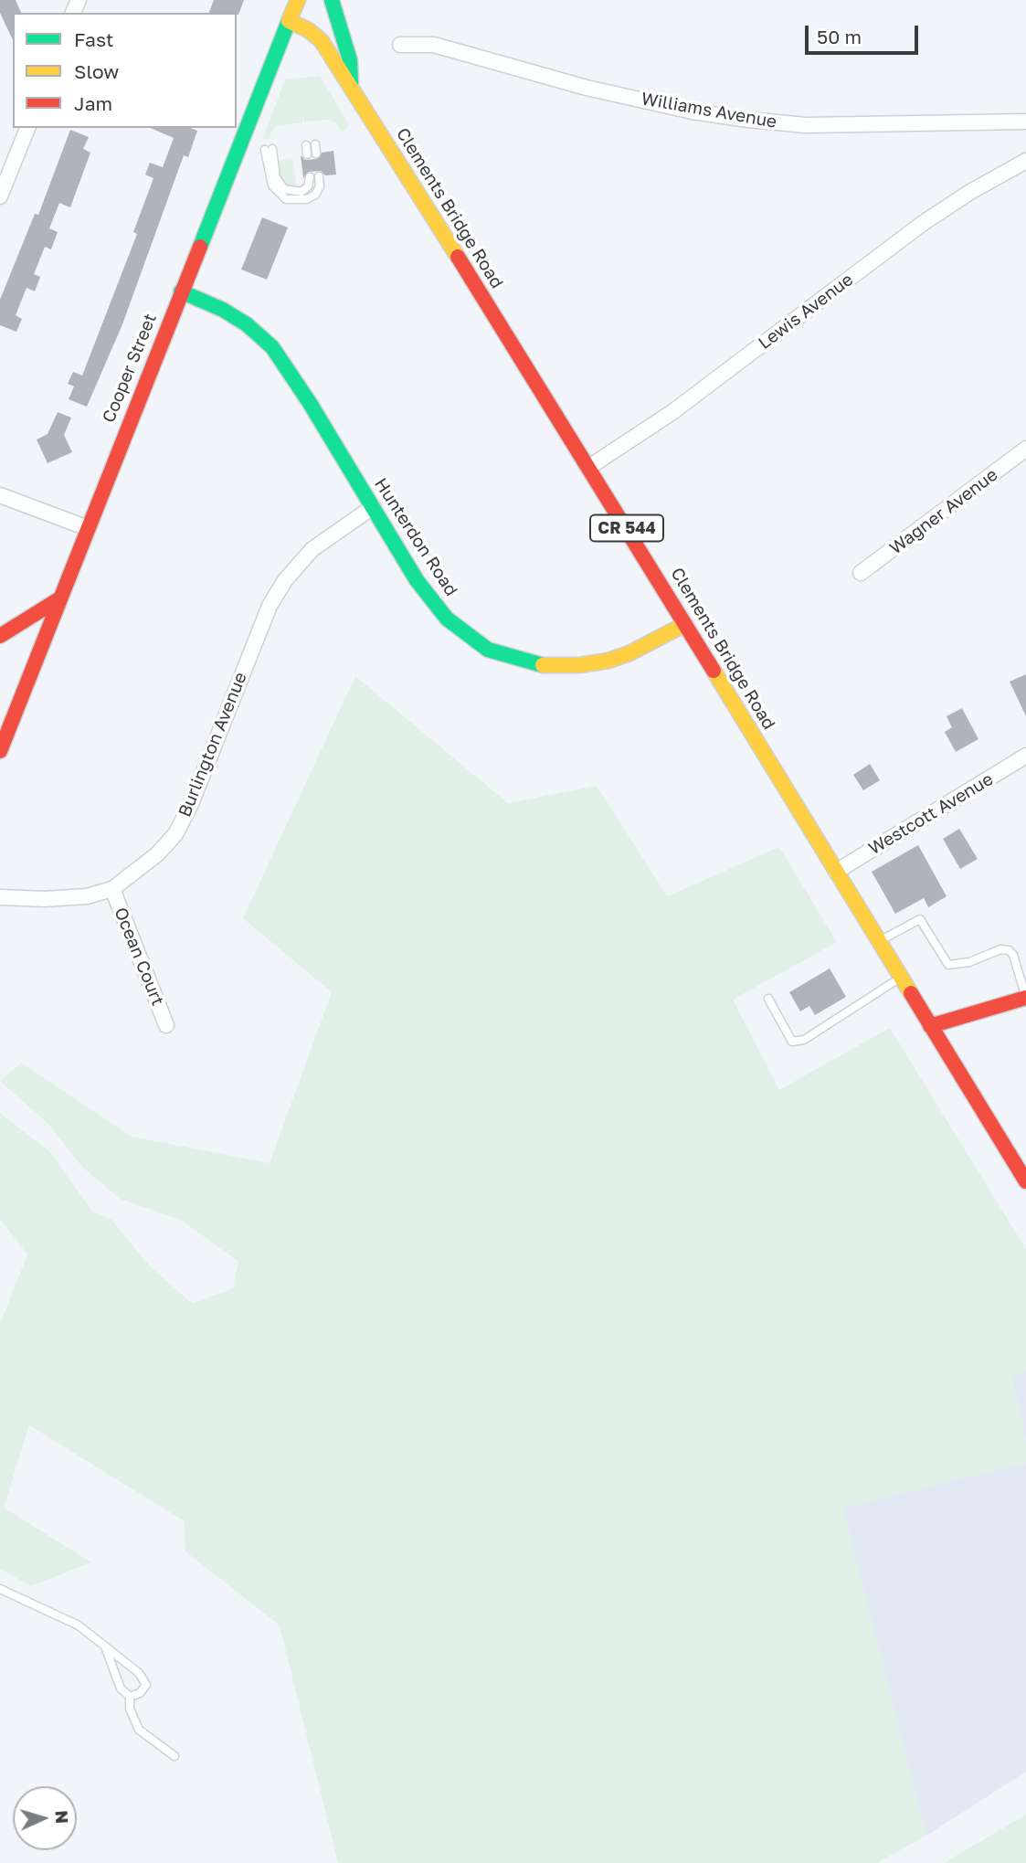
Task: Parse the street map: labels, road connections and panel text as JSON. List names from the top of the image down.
{
  "streets": {
    "main road": [
      "Clements Bridge Road",
      "Cooper Street",
      "CR 544",
      "Hunterdon Road"
    ],
    "street": [
      "Williams Avenue",
      "Lewis Avenue",
      "Wagner Avenue",
      "Burlington Avenue",
      "Westcott Avenue",
      "Ocean Court"
    ]
  },
  "crossings": [
    ["Clements Bridge Road", "Lewis Avenue"],
    ["Clements Bridge Road", "Cooper Street"],
    ["Clements Bridge Road", "Hunterdon Road"],
    ["Clements Bridge Road", "Westcott Avenue"],
    ["Cooper Street", "Hunterdon Road"],
    ["Hunterdon Road", "Burlington Avenue"],
    ["Burlington Avenue", "Ocean Court"]
  ],
  "legend": ["Fast", "Slow", "Jam"],
  "scale_bar": "50 m",
  "north": "right"
}
